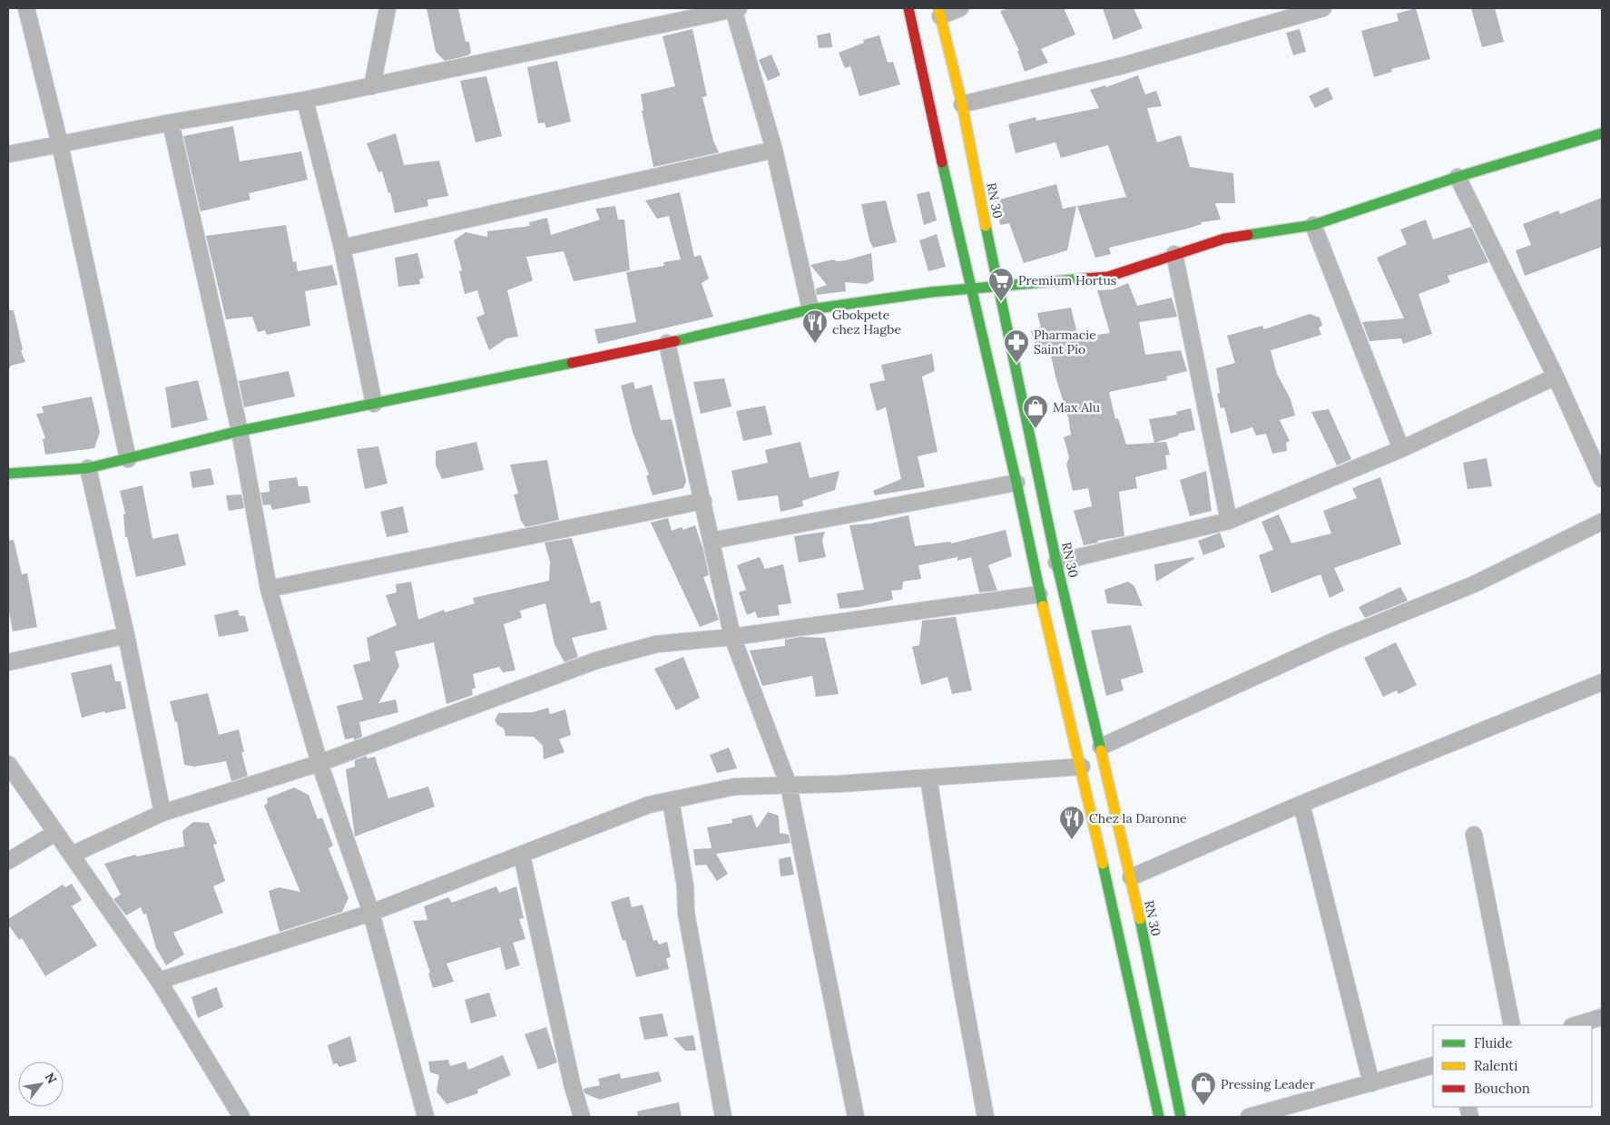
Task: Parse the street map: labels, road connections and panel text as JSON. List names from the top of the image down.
{
  "streets": {
    "main road": ["RN 30"]
  },
  "places": {
    "supermarket": ["Premium Hortus"],
    "restaurant": ["Gbokpete chez Hagbe", "Chez la Daronne"],
    "pharmacy": ["Pharmacie Saint Pio"],
    "shop": ["Max Alu", "Pressing Leader"]
  },
  "legend": ["Fluide", "Ralenti", "Bouchon"],
  "north": "top right"
}
